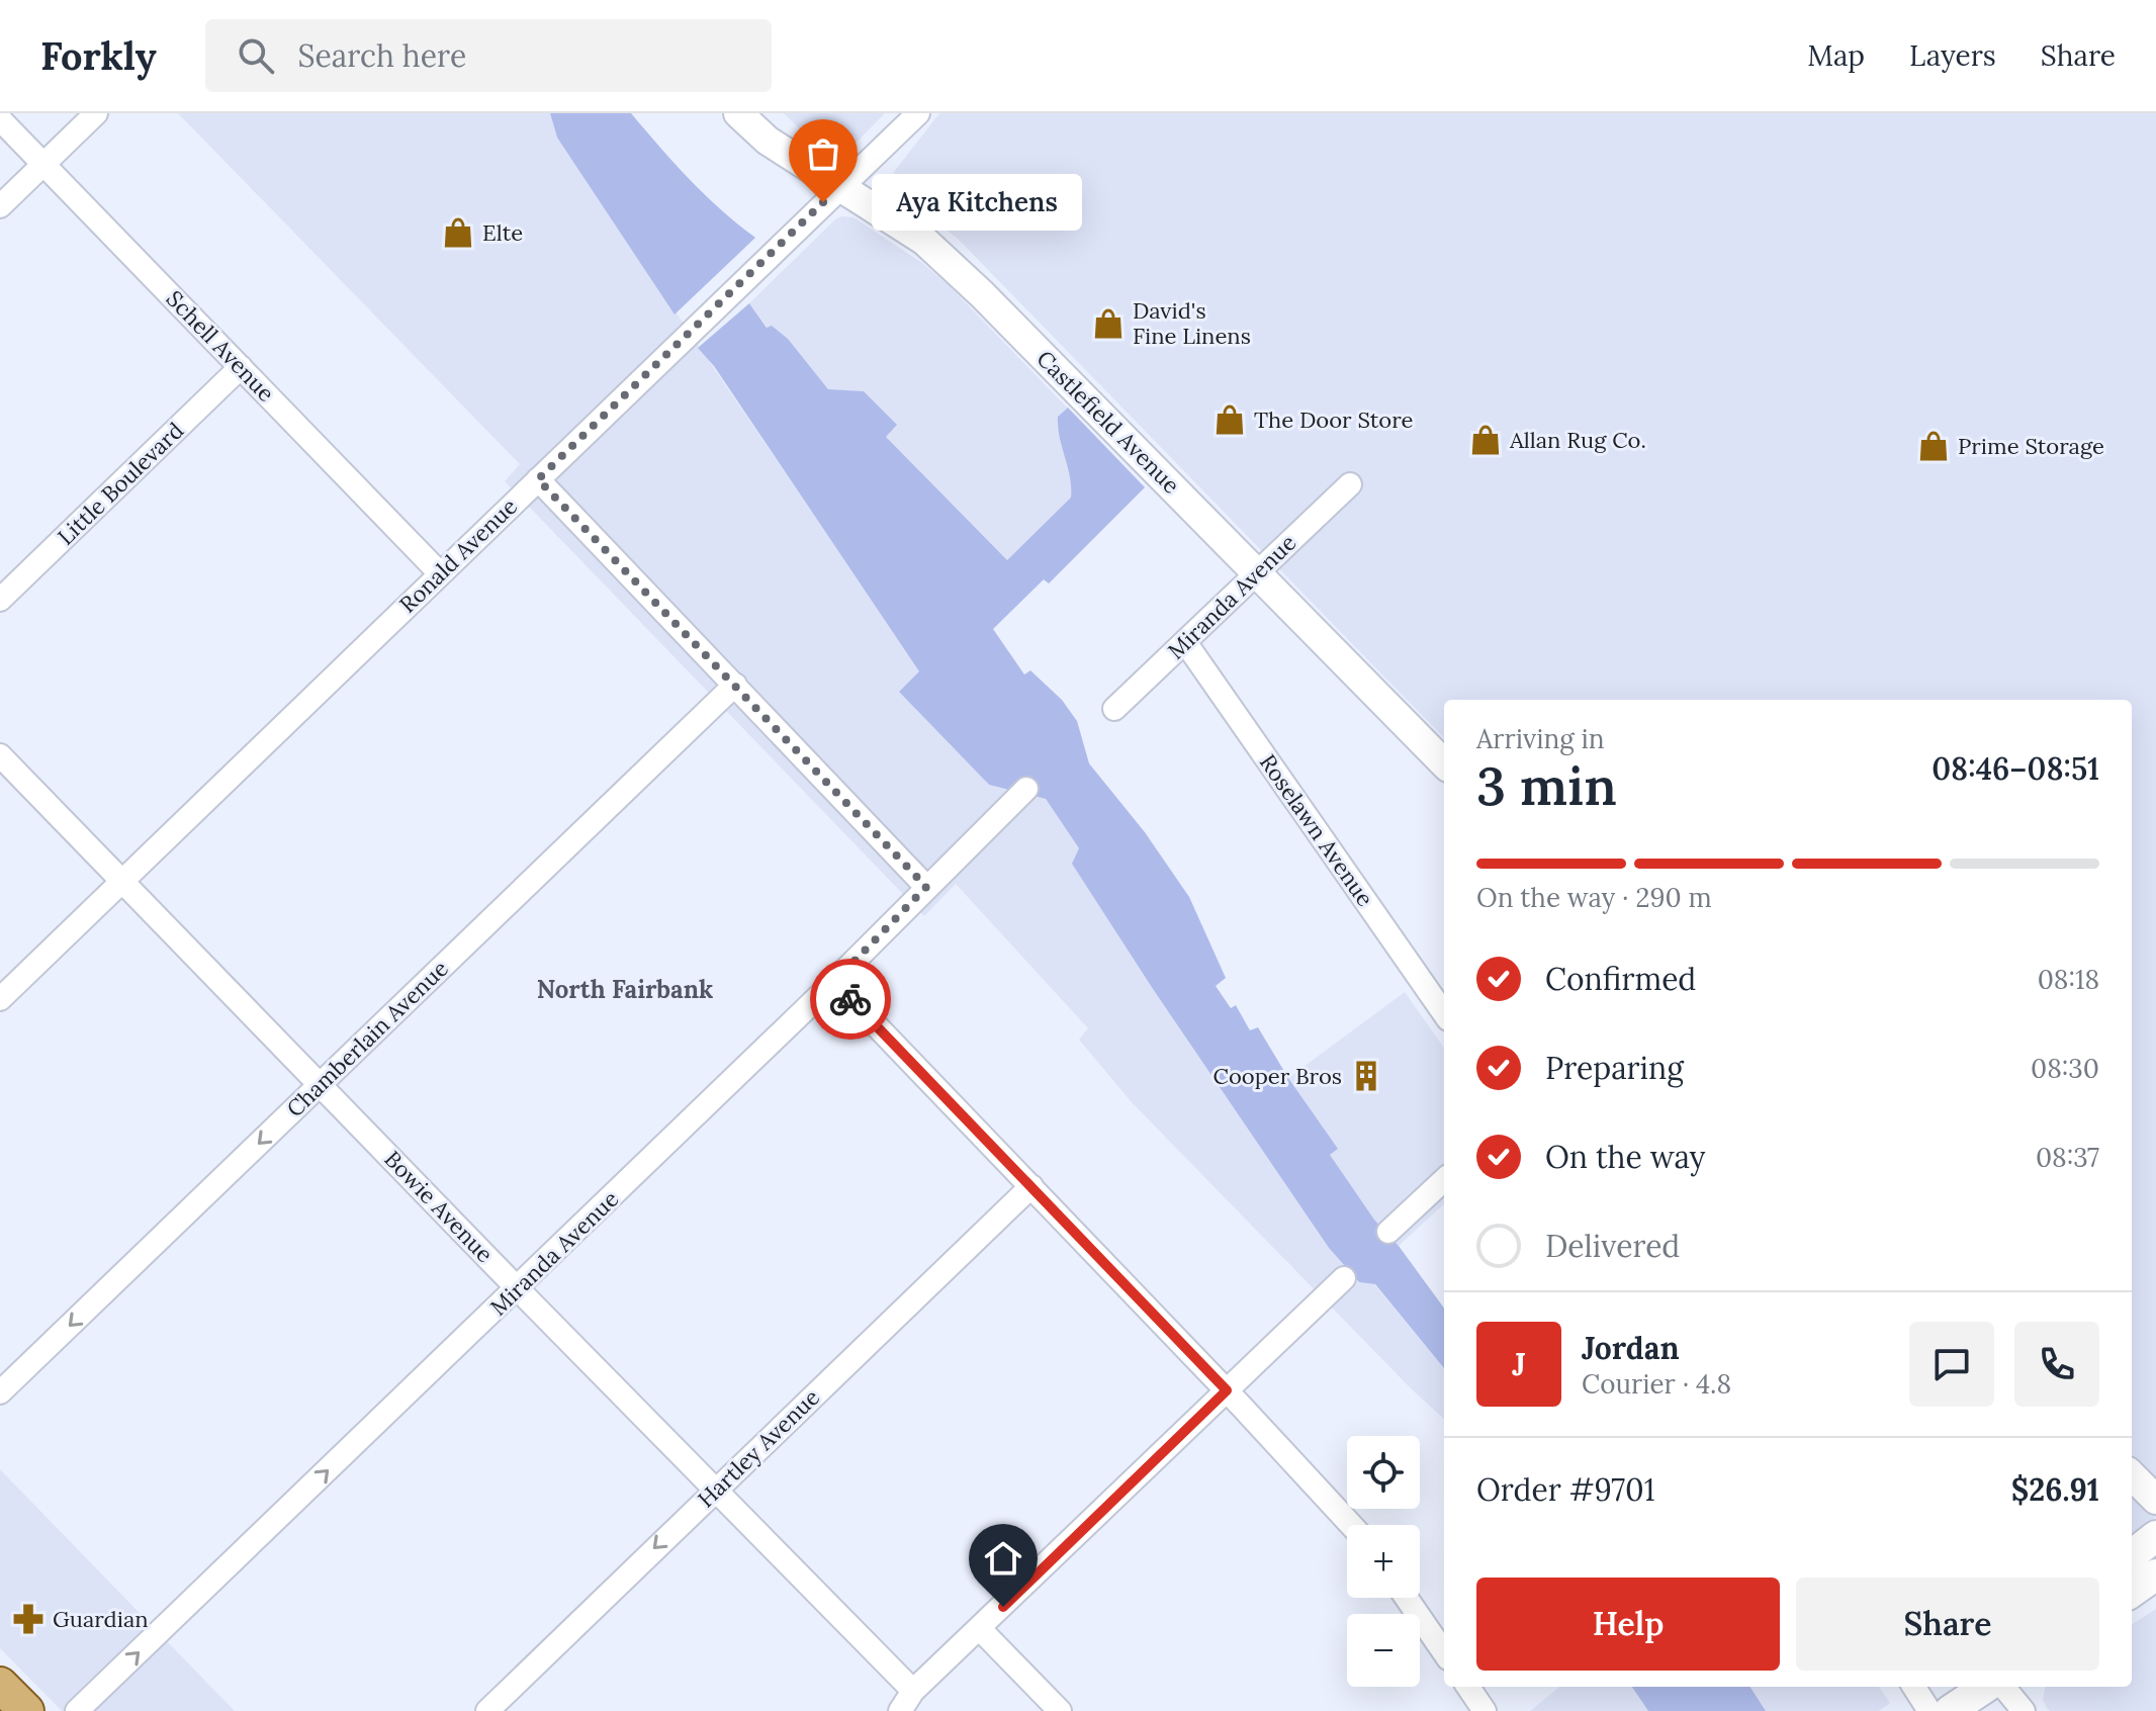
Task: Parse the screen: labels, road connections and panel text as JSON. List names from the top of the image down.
{
  "streets": {
    "street": [
      "Schell Avenue",
      "Castlefield Avenue",
      "Little Boulevard",
      "Ronald Avenue",
      "Miranda Avenue",
      "Roselawn Avenue",
      "Chamberlain Avenue",
      "Bowie Avenue",
      "Hartley Avenue"
    ]
  },
  "crossings": [
    ["Schell Avenue", "Little Boulevard"],
    ["Schell Avenue", "Ronald Avenue"],
    ["Castlefield Avenue", "Ronald Avenue"],
    ["Castlefield Avenue", "Miranda Avenue"],
    ["Ronald Avenue", "Bowie Avenue"],
    ["Miranda Avenue", "Roselawn Avenue"],
    ["Miranda Avenue", "Bowie Avenue"],
    ["Chamberlain Avenue", "Bowie Avenue"],
    ["Bowie Avenue", "Hartley Avenue"]
  ],
  "one_way": ["Miranda Avenue", "Chamberlain Avenue", "Hartley Avenue"],
  "districts": ["North Fairbank"],
  "places": {
    "other": ["Aya Kitchens"],
    "shop": [
      "Elte",
      "David's Fine Linens",
      "The Door Store",
      "Allan Rug Co.",
      "Prime Storage"
    ],
    "building": ["Cooper Bros"],
    "pharmacy": ["Guardian"]
  },
  "page": {
    "header": "Forkly",
    "search": "Search here",
    "nav": ["Map", "Layers", "Share"],
    "bubble": "Aya Kitchens",
    "heading": ["3 min", "Arriving in", "08:46–08:51"],
    "panel": [
      "Jordan",
      "Courier · 4.8",
      "Order #9701",
      "$26.91"
    ],
    "bar": "On the way · 290 m",
    "list": [
      ["Confirmed", "08:18"],
      ["Preparing", "08:30"],
      ["On the way", "08:37"],
      "Delivered"
    ],
    "round": "J",
    "map_buttons": ["+", "−"],
    "buttons": ["Help", "Share"]
  }
}
